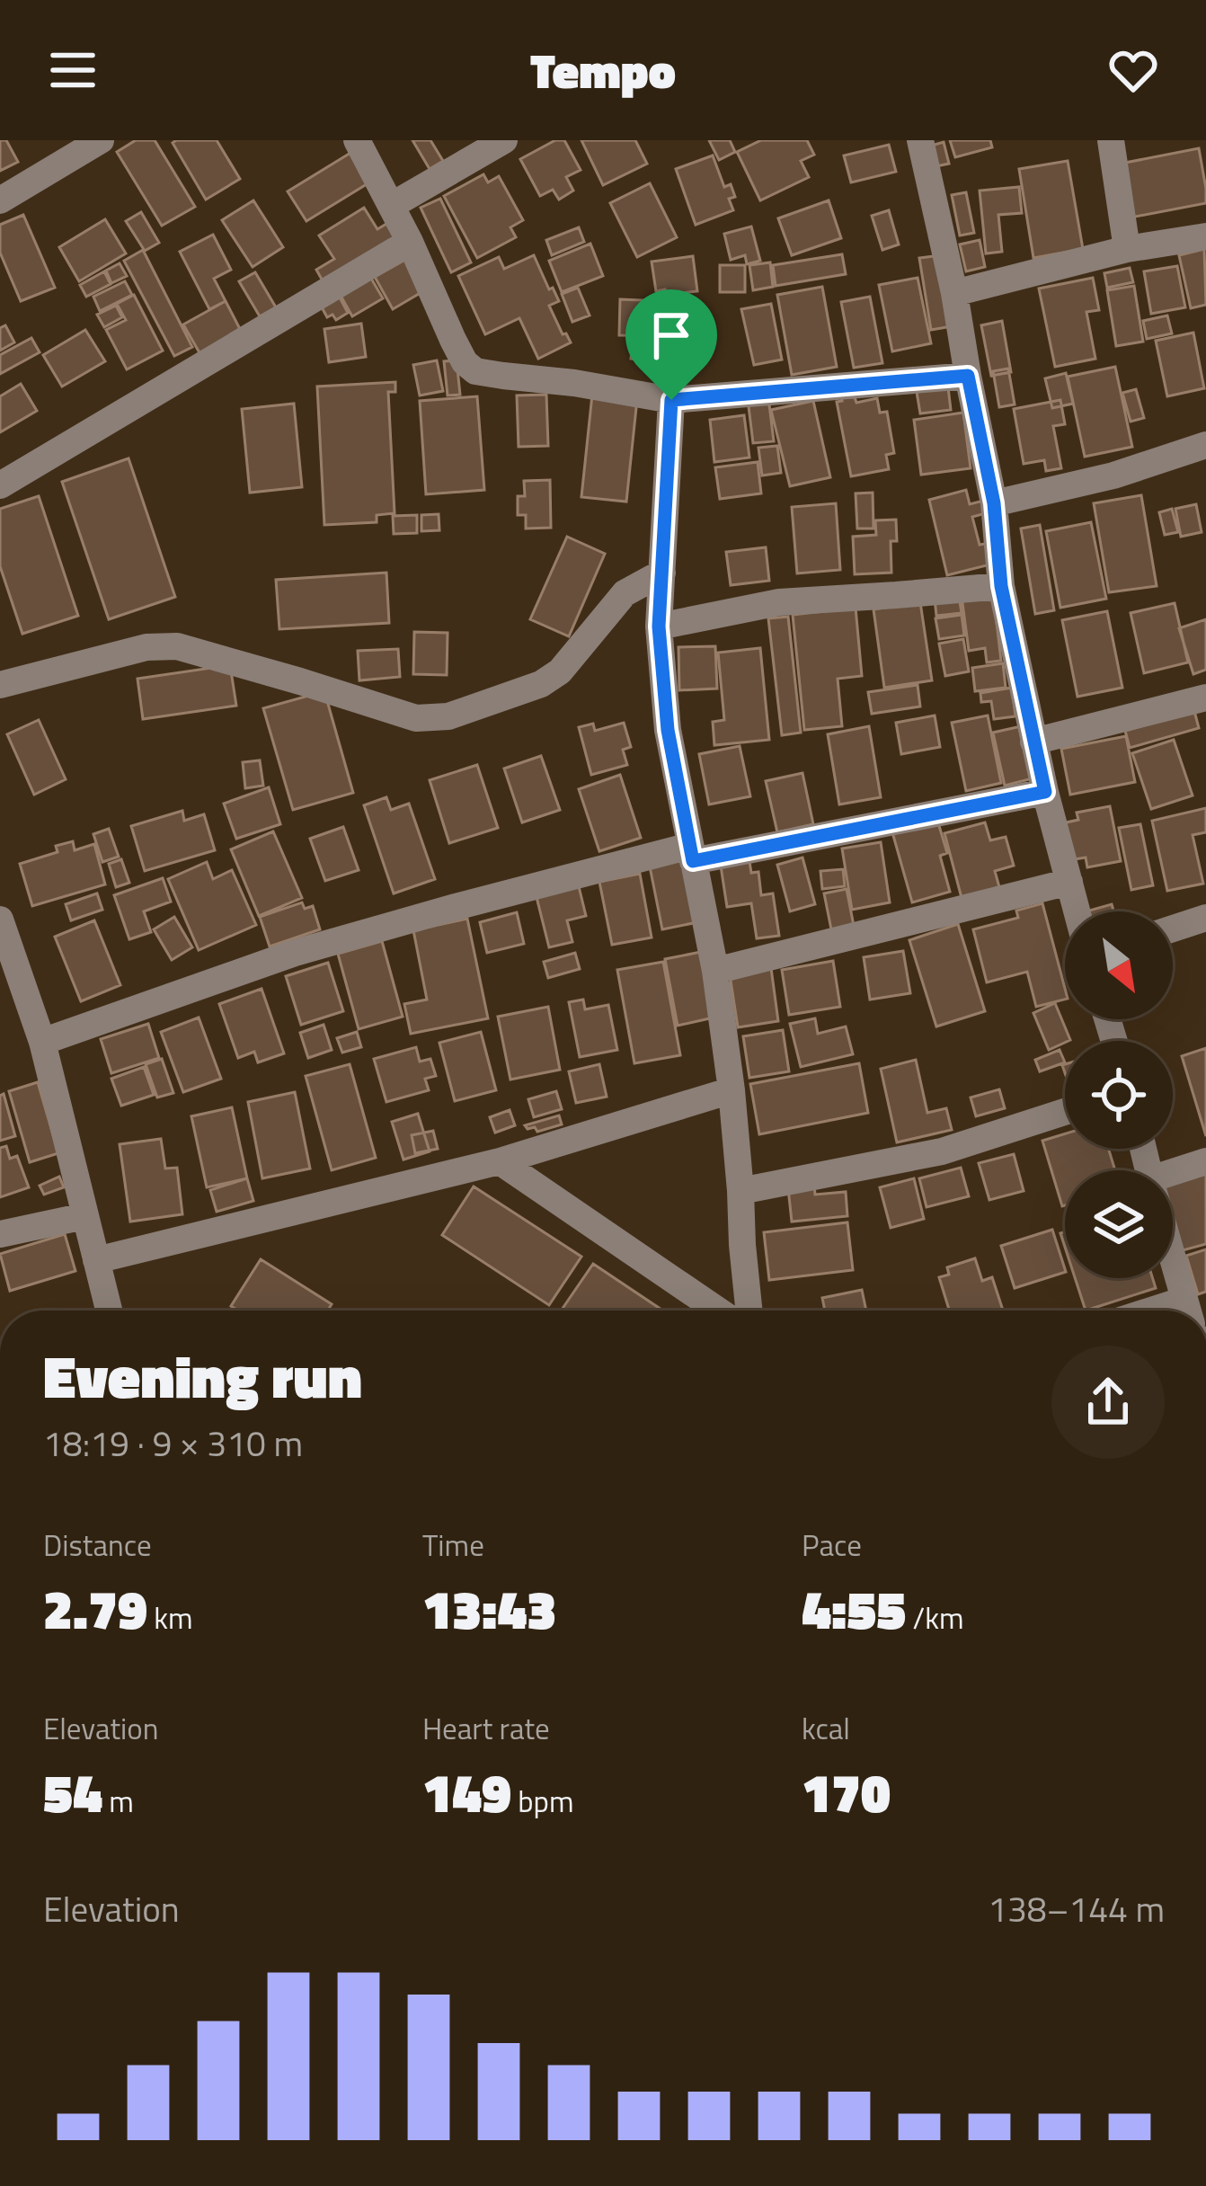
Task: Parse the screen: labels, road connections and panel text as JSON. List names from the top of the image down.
{
  "north": "bottom right",
  "page": {
    "header": "Tempo",
    "heading": ["Evening run", "18:19 · 9 × 310 m"],
    "stats": [
      ["Distance", "2.79 km"],
      ["Time", "13:43"],
      ["Pace", "4:55 /km"],
      ["Elevation", "54 m"],
      ["Heart rate", "149 bpm"],
      ["kcal", "170"]
    ],
    "chart": ["Elevation", "138–144 m"]
  }
}
